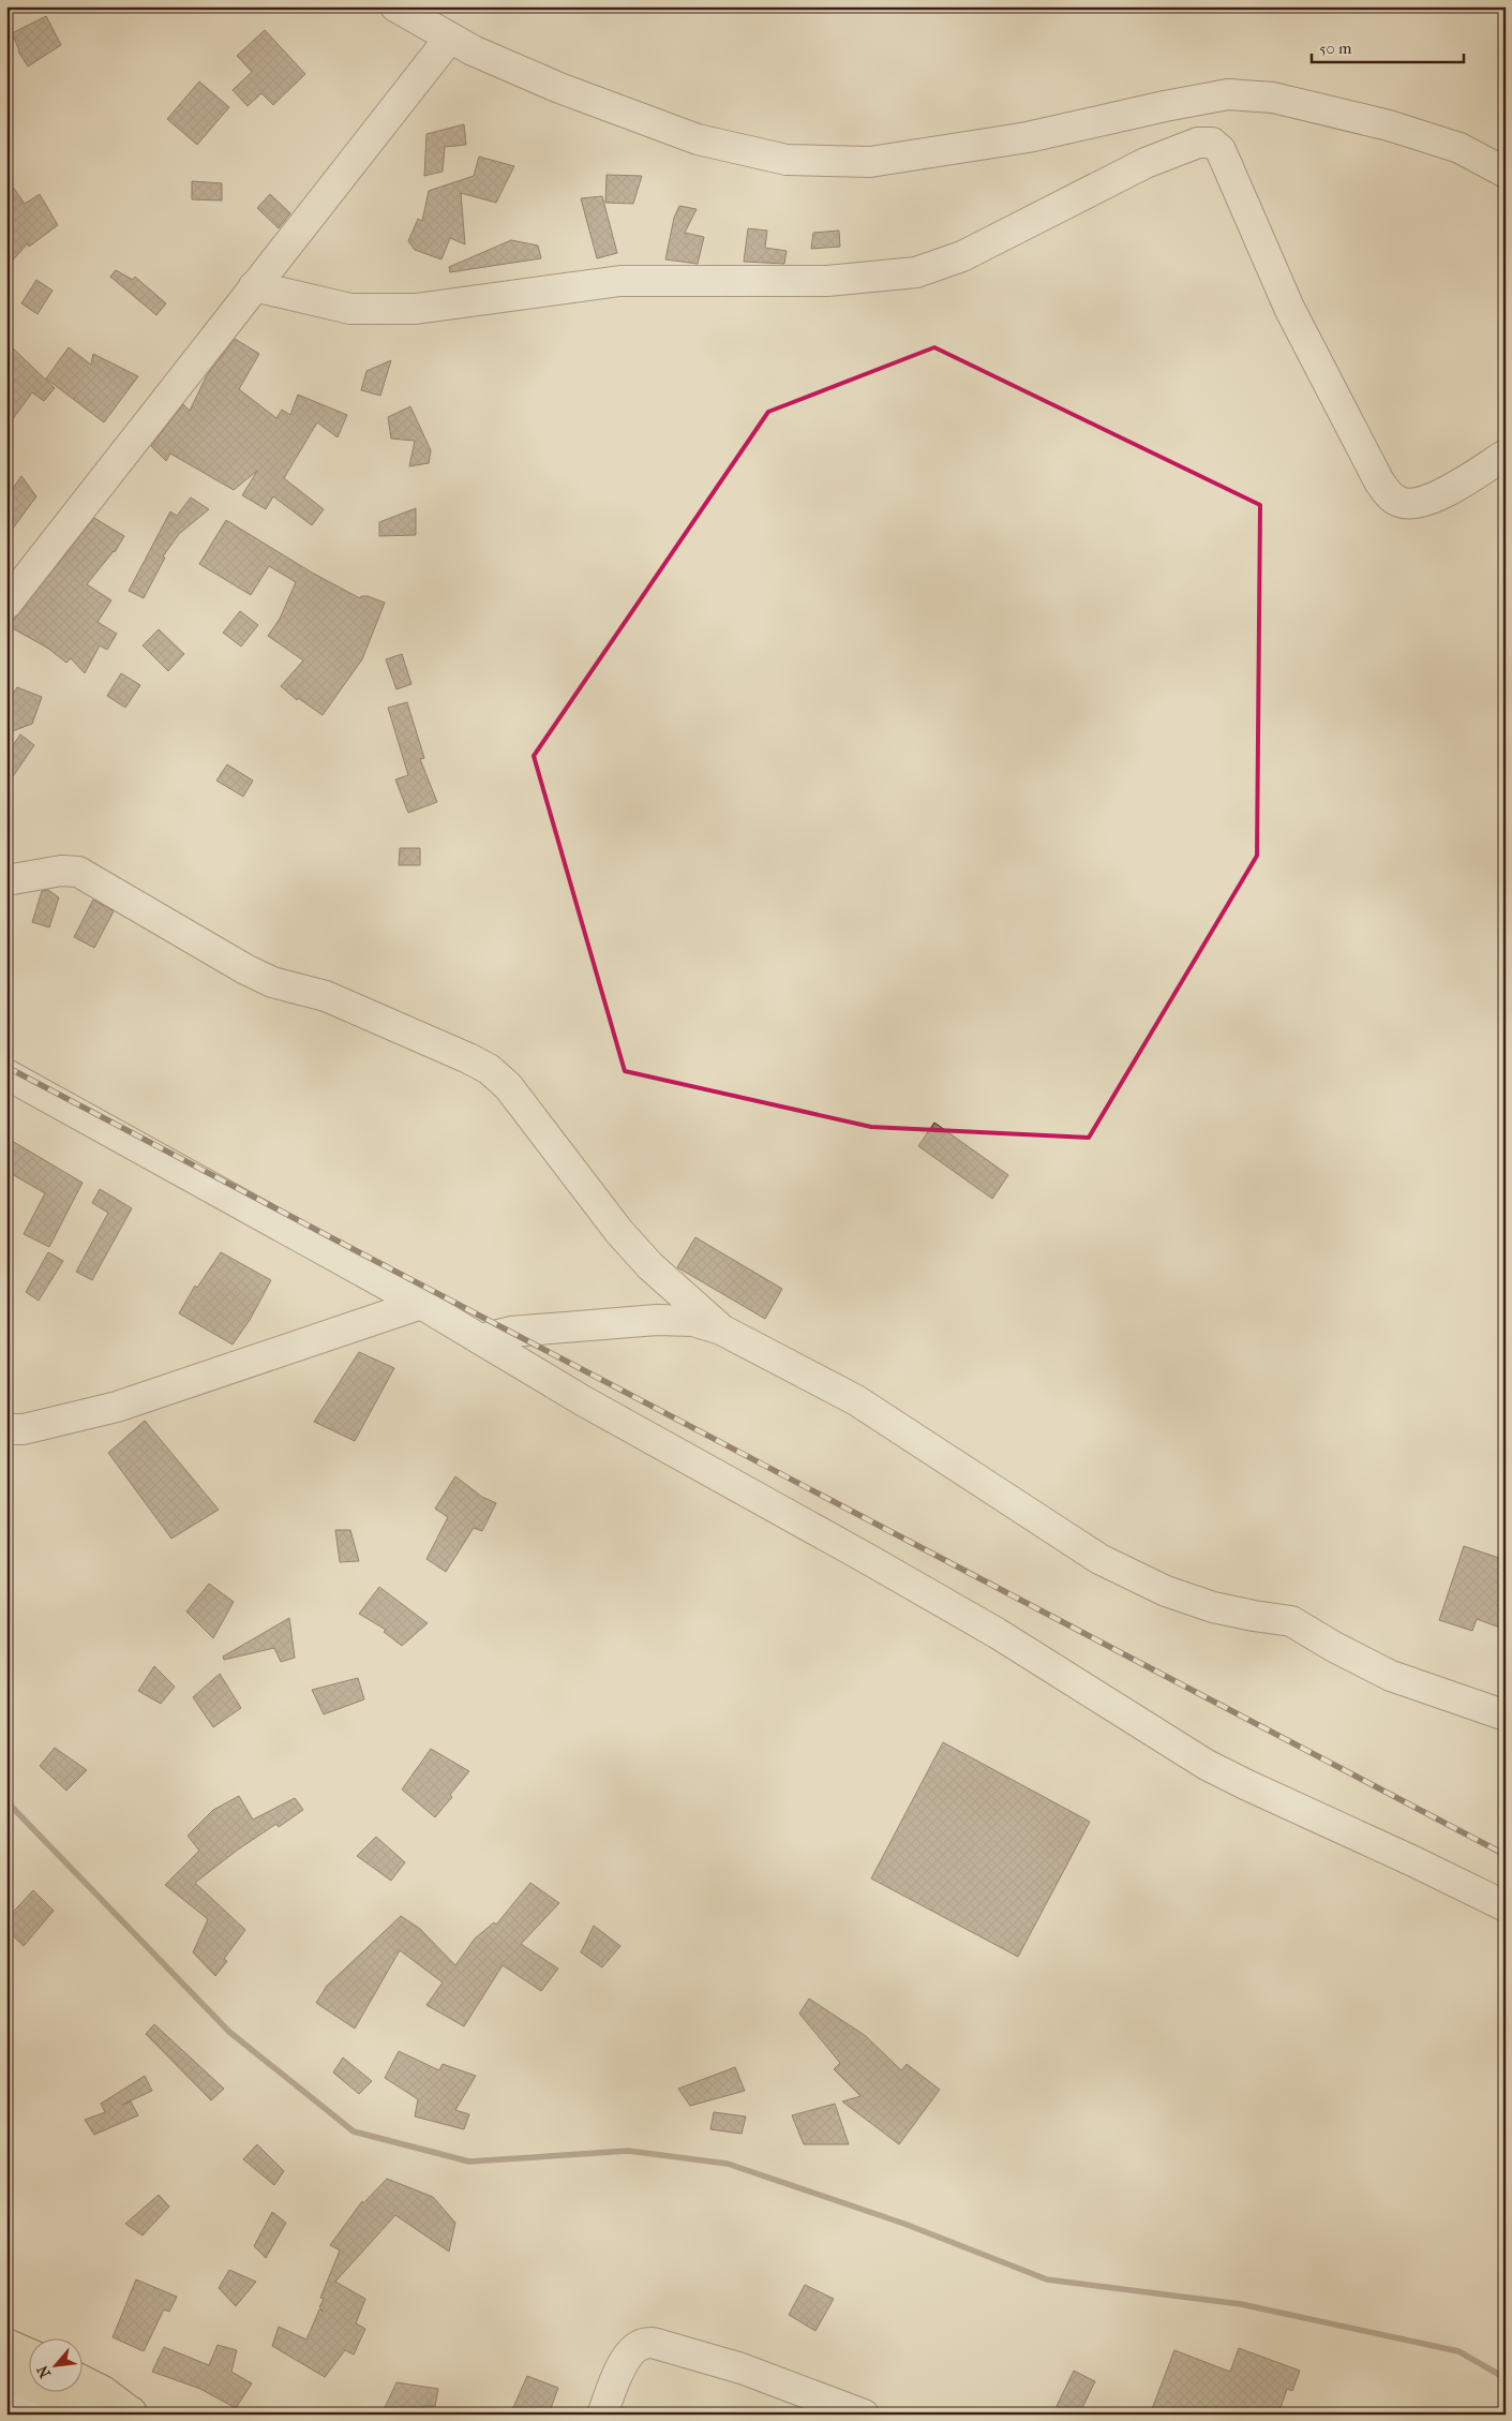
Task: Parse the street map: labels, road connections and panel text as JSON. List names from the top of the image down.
{
  "scale_bar": "50 m",
  "north": "bottom left"
}
